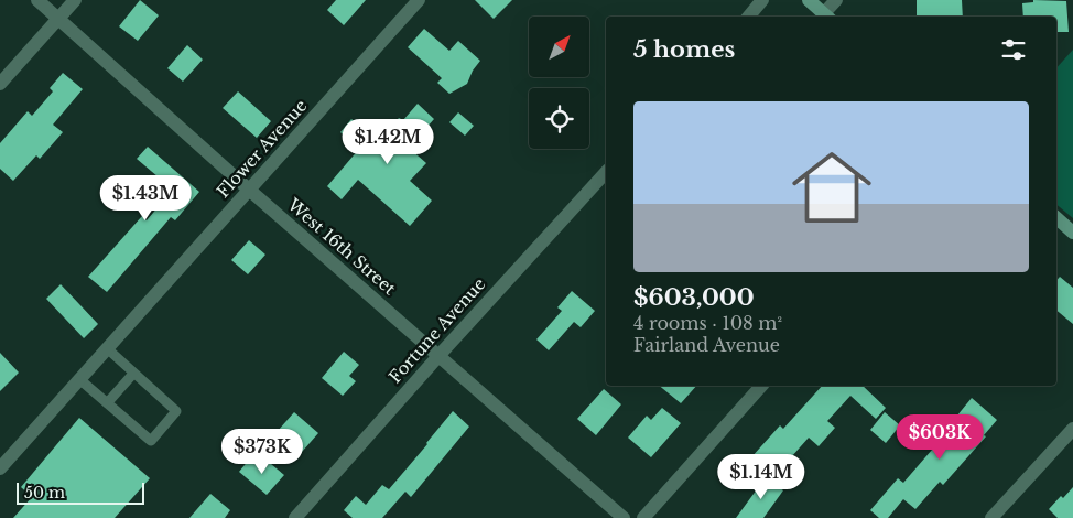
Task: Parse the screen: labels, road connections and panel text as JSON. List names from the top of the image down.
{
  "streets": {
    "street": ["Flower Avenue", "West 16th Street", "Fortune Avenue"]
  },
  "crossings": [
    ["Flower Avenue", "West 16th Street"],
    ["West 16th Street", "Fortune Avenue"]
  ],
  "scale_bar": "50 m",
  "north": "top right",
  "page": {
    "heading": "5 homes",
    "list": [
      {
        "name": "$603,000",
        "note": "4 rooms · 108 m² · Fairland Avenue"
      }
    ],
    "price": [
      "$1.42M",
      "$1.43M",
      "$603K",
      "$373K",
      "$1.14M"
    ],
    "scale": "50 m"
  }
}
